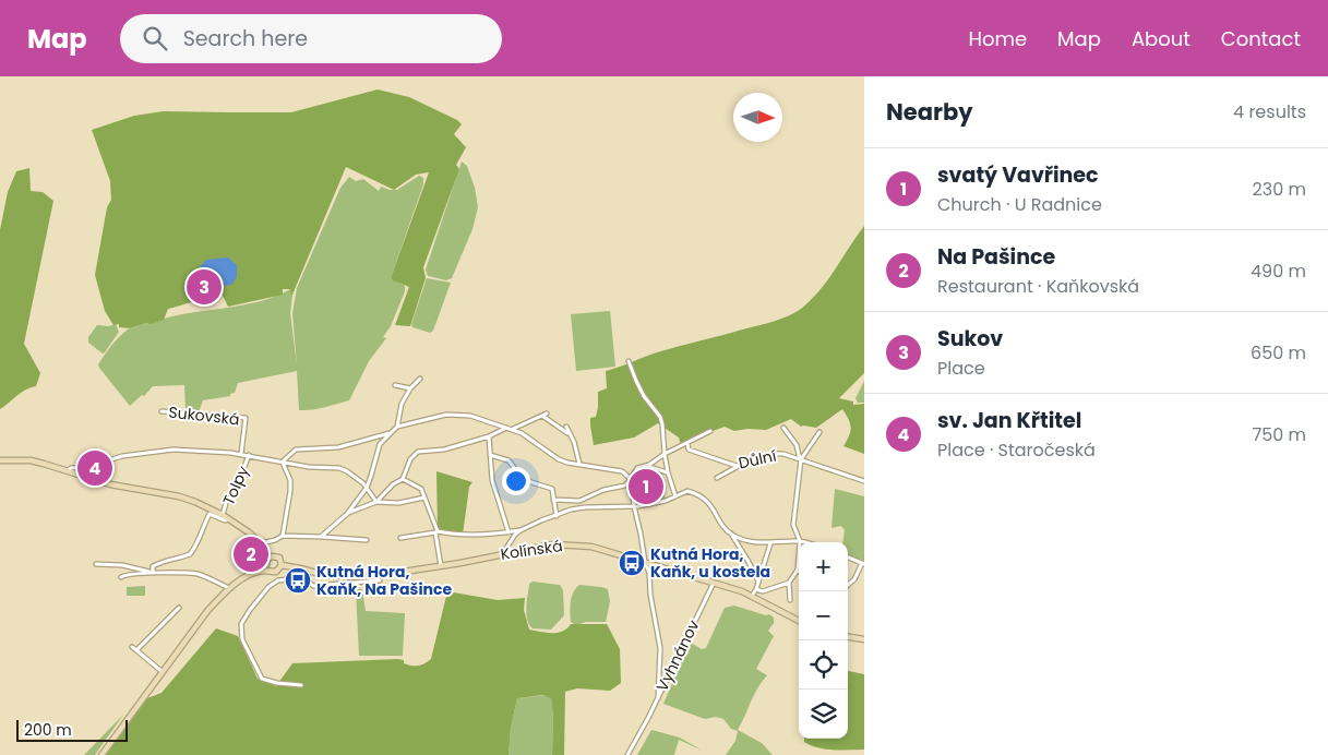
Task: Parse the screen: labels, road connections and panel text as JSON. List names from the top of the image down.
{
  "streets": {
    "street": [
      "Sukovská",
      "Důlní",
      "Tolpy",
      "Kolínská",
      "Vyhnánov"
    ]
  },
  "crossings": [
    ["Kolínská", "Vyhnánov"]
  ],
  "places": {
    "bus stop": ["Kutná Hora, Kaňk, u kostela", "Kutná Hora, Kaňk, Na Pašince"]
  },
  "scale_bar": "200 m",
  "north": "right",
  "page": {
    "header": "Map",
    "search": "Search here",
    "nav": [
      "Home",
      "Map",
      "About",
      "Contact"
    ],
    "heading": ["Nearby", "4 results"],
    "list": [
      {
        "mark": "1",
        "name": "svatý Vavřinec",
        "note": "Church · U Radnice",
        "value": "230 m"
      },
      {
        "mark": "2",
        "name": "Na Pašince",
        "note": "Restaurant · Kaňkovská",
        "value": "490 m"
      },
      {
        "mark": "3",
        "name": "Sukov",
        "note": "Place",
        "value": "650 m"
      },
      {
        "mark": "4",
        "name": "sv. Jan Křtitel",
        "note": "Place · Staročeská",
        "value": "750 m"
      }
    ],
    "pins": [
      "3",
      "4",
      "1",
      "2"
    ],
    "map_buttons": ["+", "−"],
    "scale": "200 m"
  }
}
